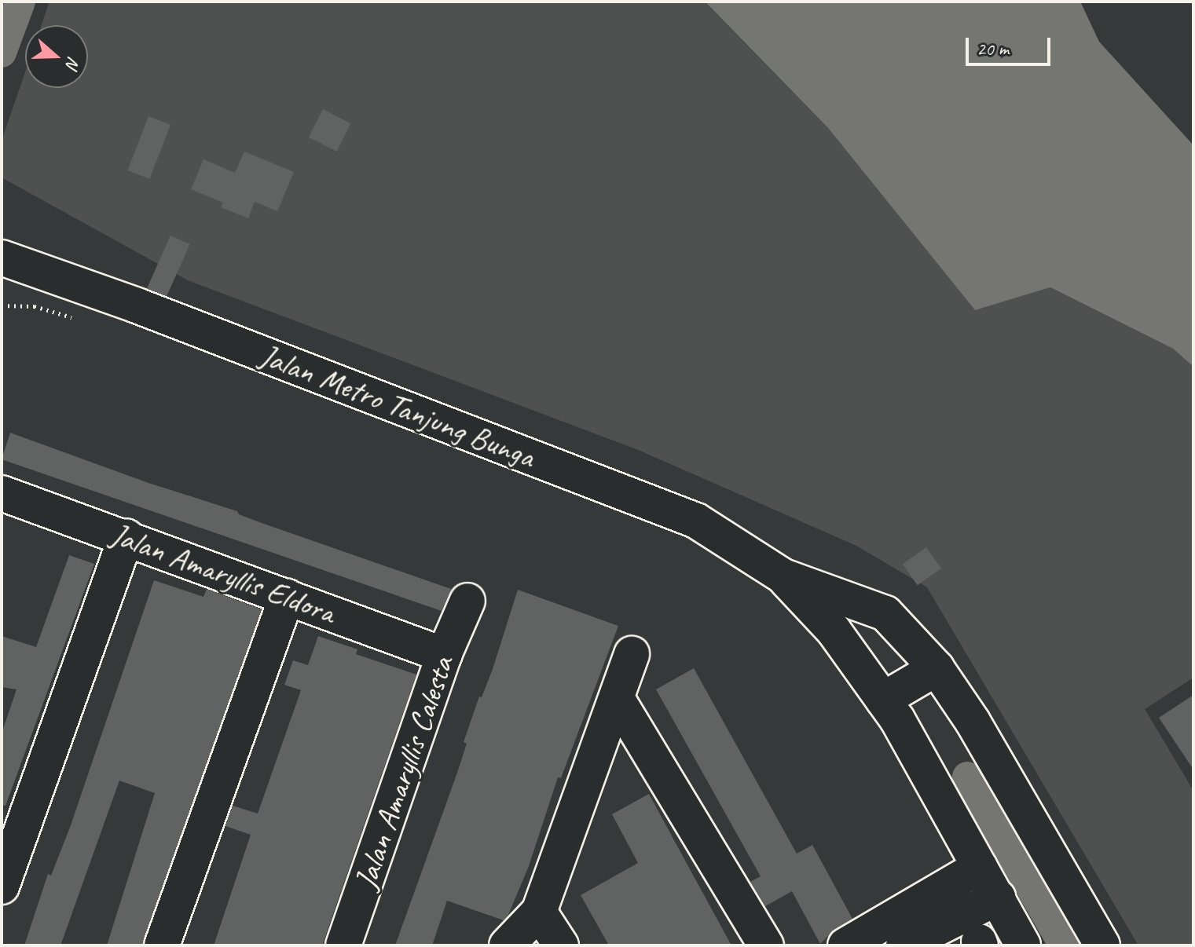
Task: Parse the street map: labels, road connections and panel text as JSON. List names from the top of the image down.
{
  "streets": {
    "street": ["Jalan Metro Tanjung Bunga", "Jalan Amaryllis Eldora", "Jalan Amaryllis Calesta"]
  },
  "crossings": [
    ["Jalan Amaryllis Eldora", "Jalan Amaryllis Calesta"]
  ],
  "scale_bar": "20 m",
  "north": "right"
}
